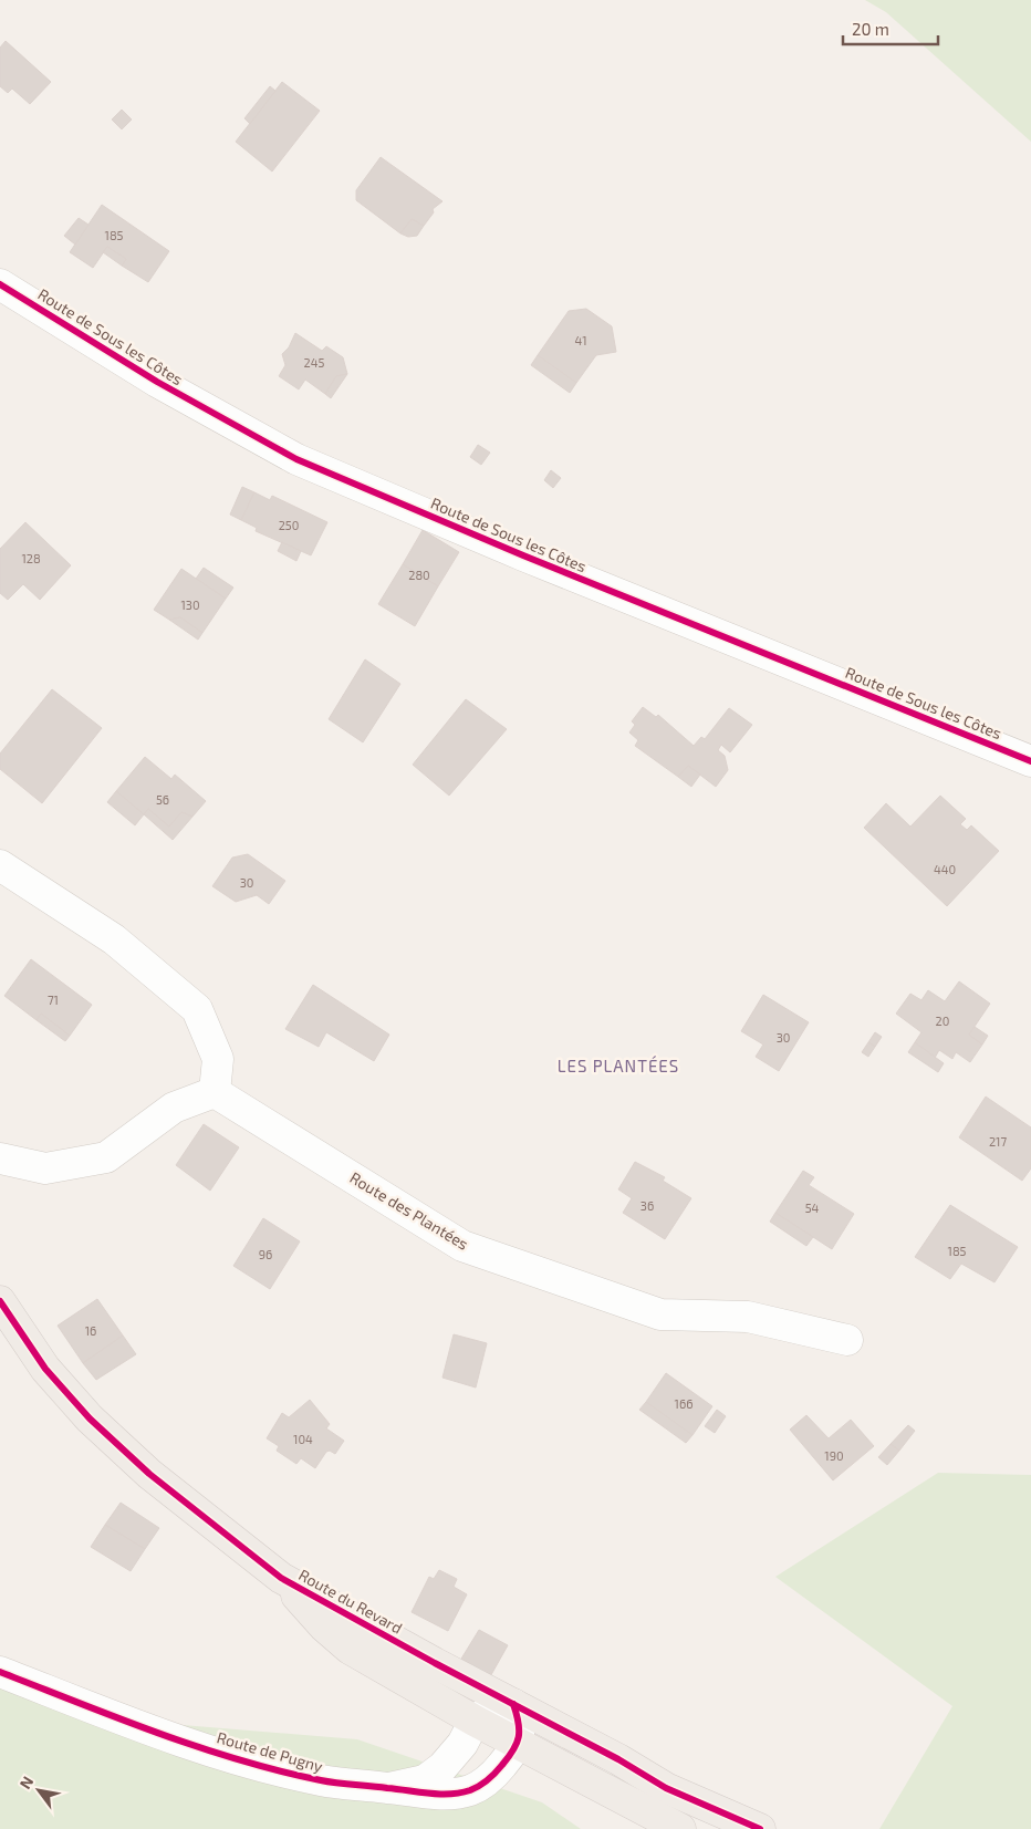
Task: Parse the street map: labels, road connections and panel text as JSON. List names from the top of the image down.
{
  "streets": {
    "main road": ["Route du Revard"],
    "street": ["Route de Sous les Côtes", "Route des Plantées", "Route de Pugny"]
  },
  "crossings": [
    ["Route du Revard", "Route de Pugny"]
  ],
  "districts": ["LES PLANTÉES"],
  "house_numbers": [
    "185",
    "41",
    "245",
    "250",
    "128",
    "280",
    "130",
    "56",
    "440",
    "30",
    "71",
    "20",
    "30",
    "217",
    "36",
    "54",
    "185",
    "96",
    "16",
    "166",
    "104",
    "190"
  ],
  "scale_bar": "20 m",
  "north": "top left"
}
